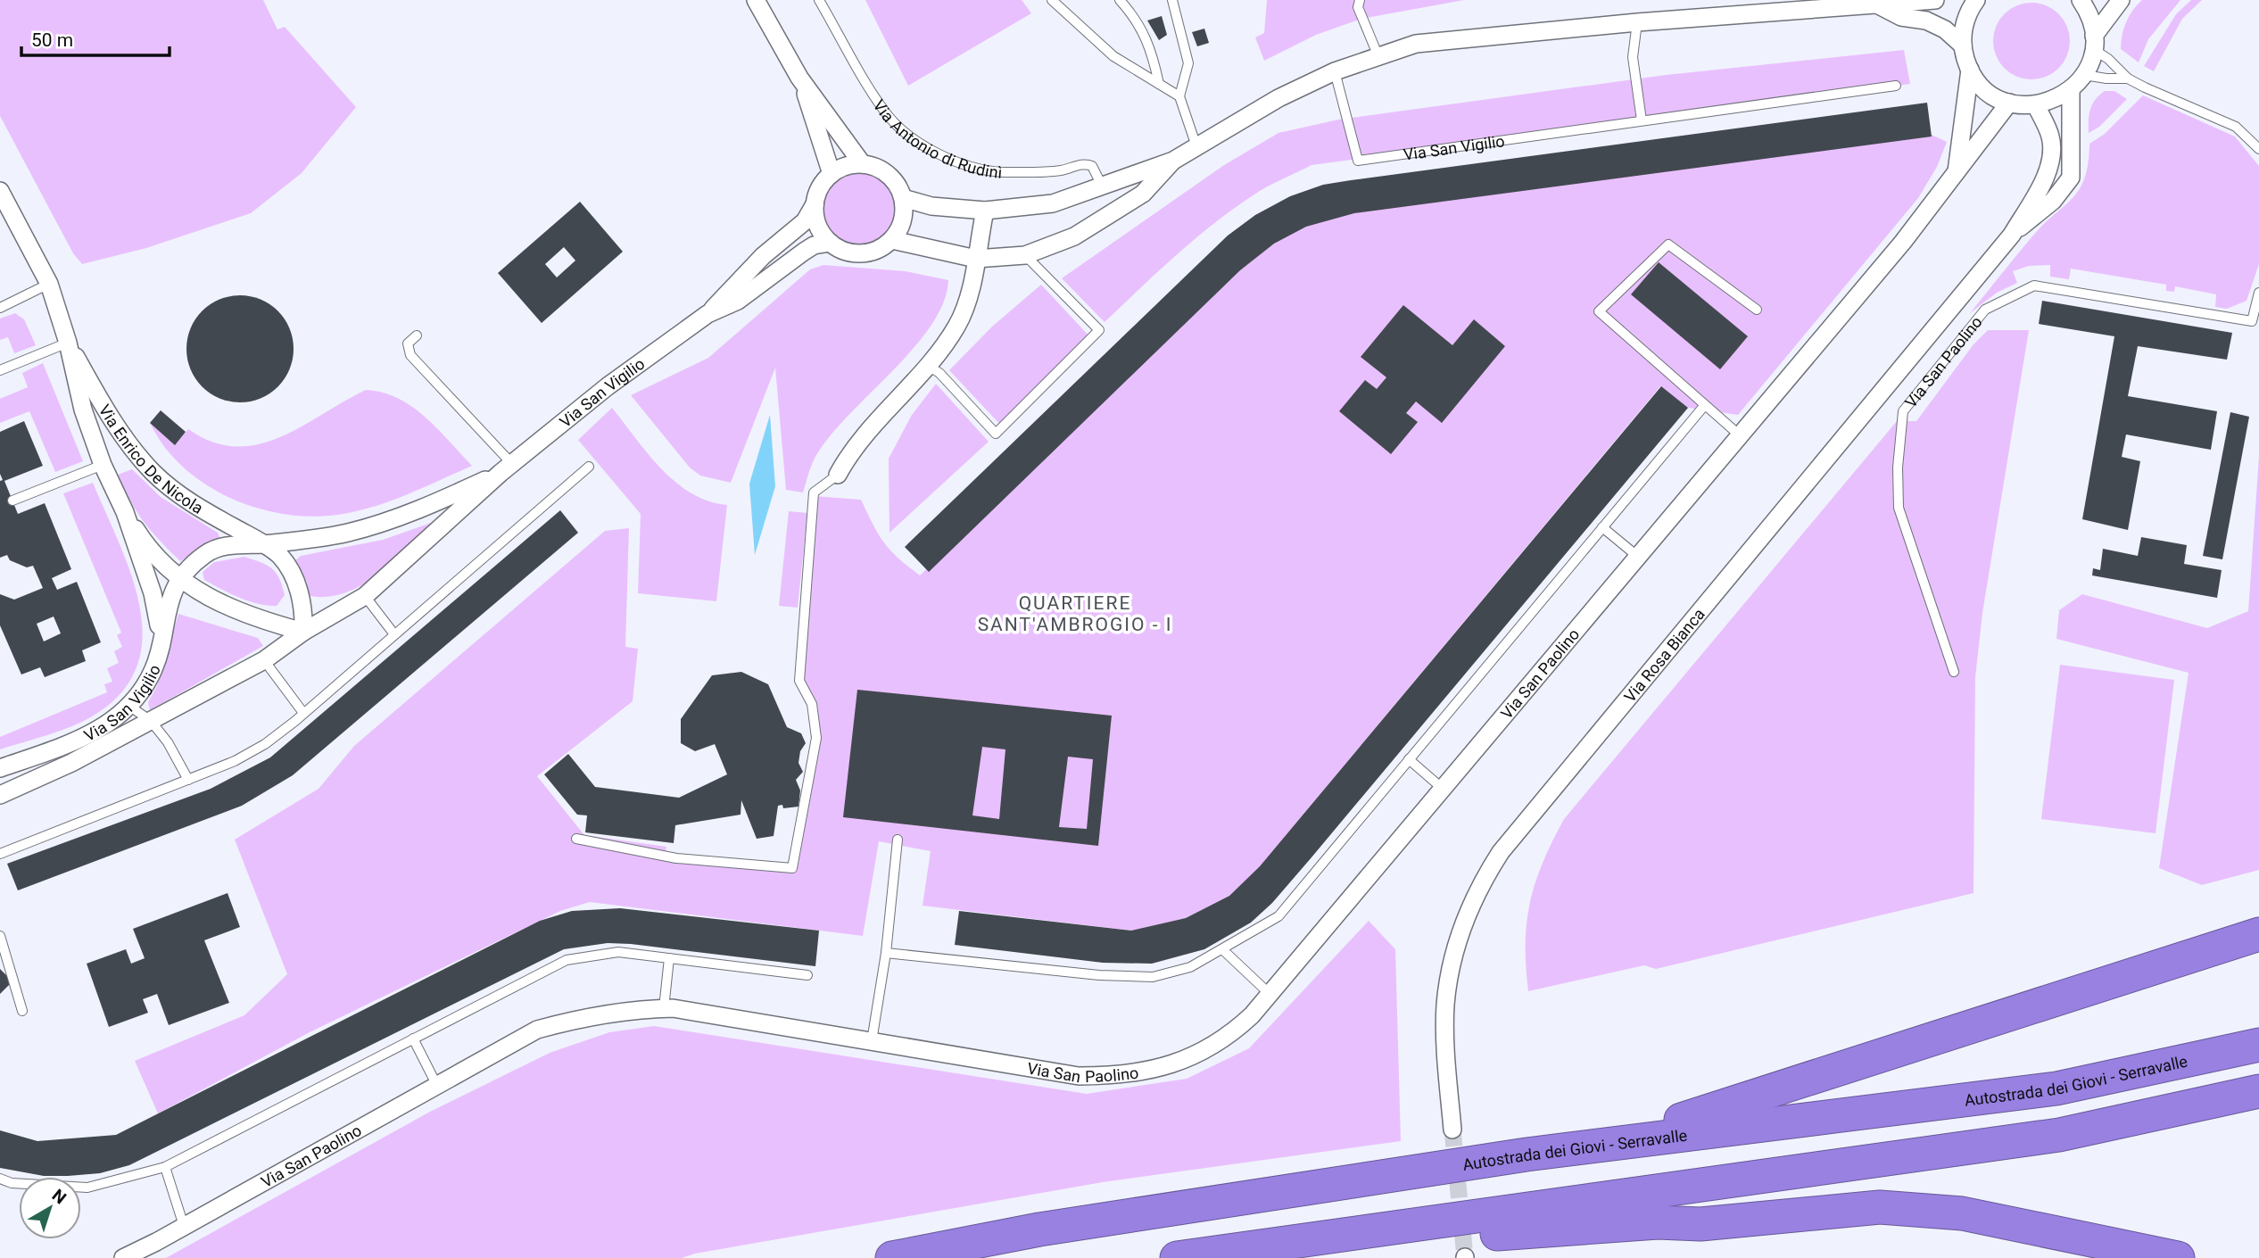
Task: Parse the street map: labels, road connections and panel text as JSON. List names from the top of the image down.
{
  "streets": {
    "highway": ["Autostrada dei Giovi - Serravalle"],
    "street": [
      "Via San Vigilio",
      "Via San Paolino",
      "Via Enrico De Nicola",
      "Via Rosa Bianca"
    ],
    "lane": ["Via Antonio di Rudinì"]
  },
  "crossings": [
    ["Via San Vigilio", "Via Enrico De Nicola"]
  ],
  "districts": ["QUARTIERE SANT'AMBROGIO - I"],
  "scale_bar": "50 m",
  "north": "top right"
}
